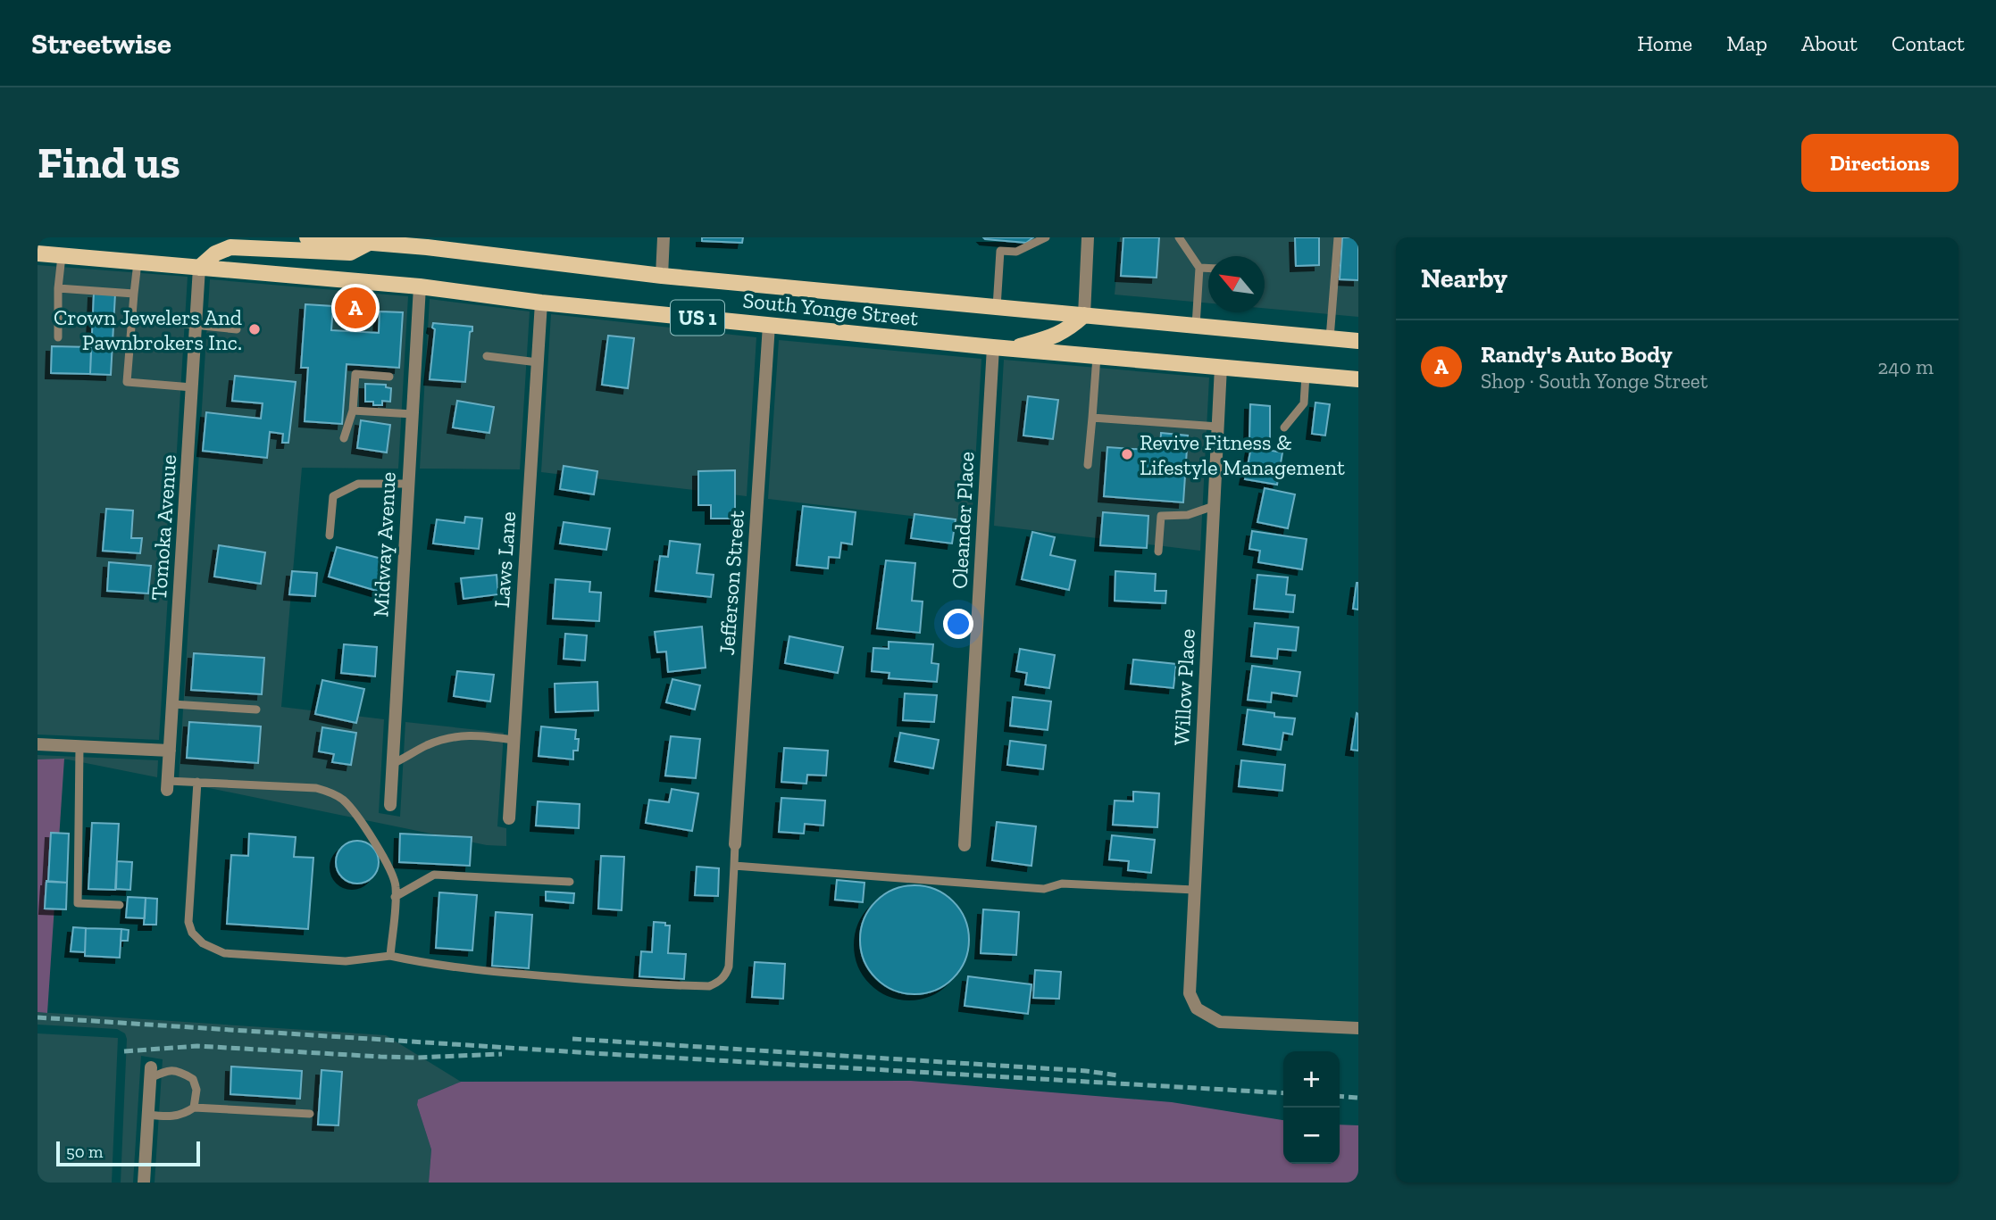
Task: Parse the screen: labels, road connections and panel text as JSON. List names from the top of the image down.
{
  "streets": {
    "main road": ["South Yonge Street", "US 1"],
    "street": [
      "Oleander Place",
      "Tomoka Avenue",
      "Midway Avenue",
      "Laws Lane",
      "Jefferson Street",
      "Willow Place"
    ]
  },
  "crossings": [
    ["South Yonge Street", "Oleander Place"],
    ["South Yonge Street", "Tomoka Avenue"],
    ["South Yonge Street", "Midway Avenue"],
    ["South Yonge Street", "Laws Lane"],
    ["South Yonge Street", "Jefferson Street"],
    ["South Yonge Street", "Willow Place"]
  ],
  "places": ["Crown Jewelers And Pawnbrokers Inc.", "Revive Fitness & Lifestyle Management"],
  "scale_bar": "50 m",
  "north": "top left",
  "page": {
    "header": "Streetwise",
    "nav": [
      "Home",
      "Map",
      "About",
      "Contact"
    ],
    "buttons": "Directions",
    "title": "Find us",
    "heading": "Nearby",
    "pins": "A",
    "list": [
      {
        "mark": "A",
        "name": "Randy's Auto Body",
        "note": "Shop · South Yonge Street",
        "value": "240 m"
      }
    ],
    "map_buttons": ["+", "−"],
    "scale": "50 m"
  }
}
